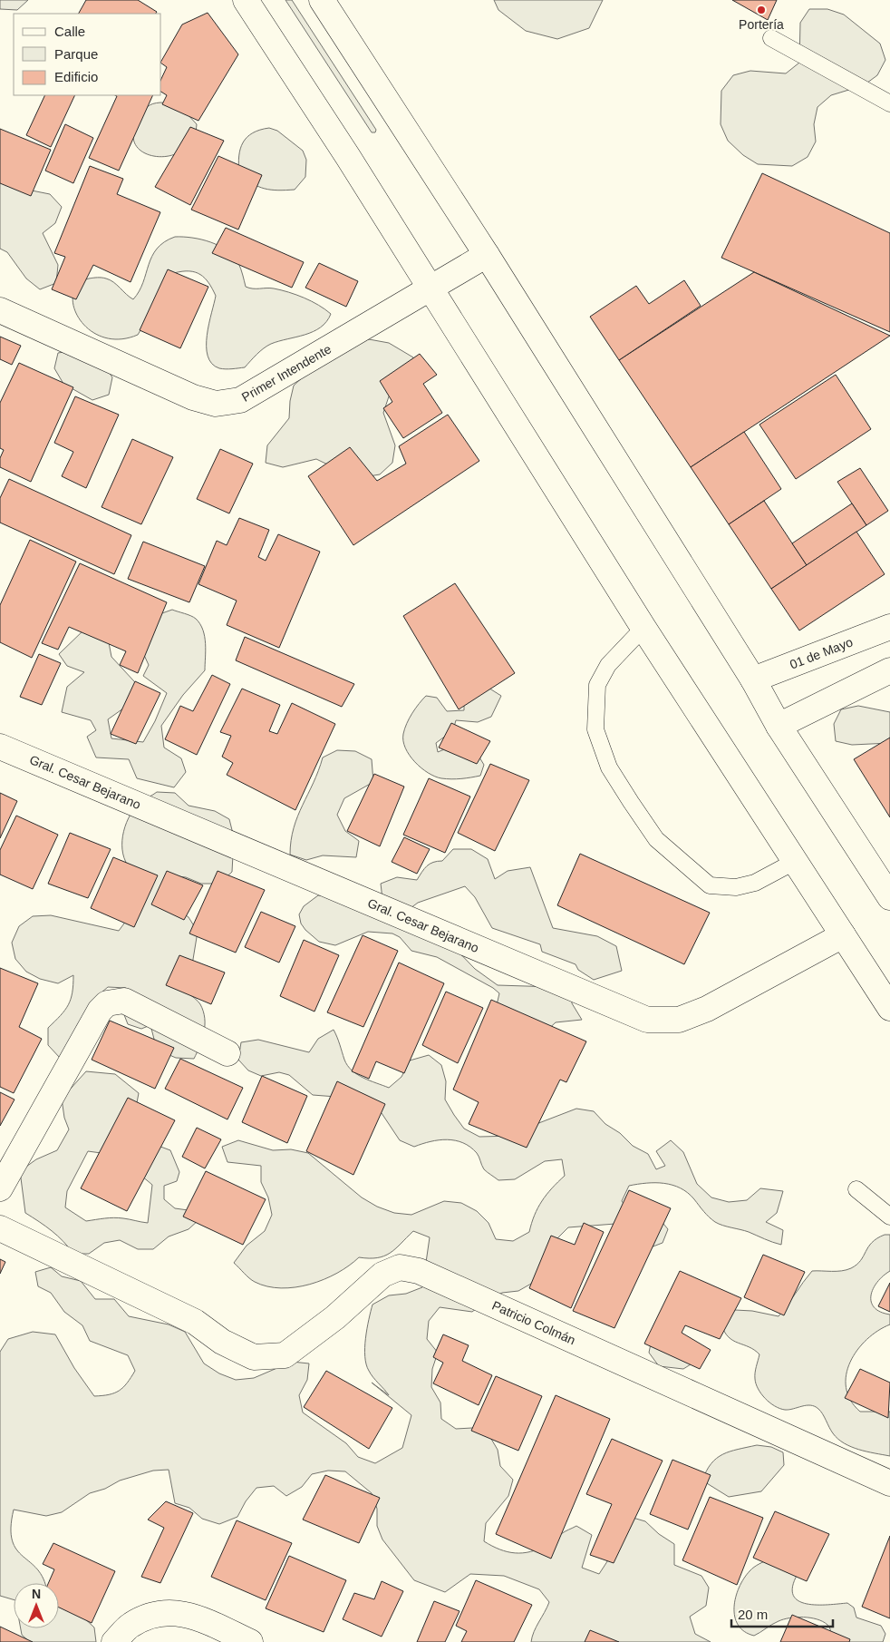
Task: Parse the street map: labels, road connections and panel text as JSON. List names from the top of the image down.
{
  "streets": {
    "main road": [
      "Primer Intendente",
      "01 de Mayo",
      "Gral. Cesar Bejarano",
      "Patricio Colmán"
    ]
  },
  "places": ["Portería"],
  "legend": ["Calle", "Parque", "Edificio"],
  "scale_bar": "20 m",
  "north": "top"
}
